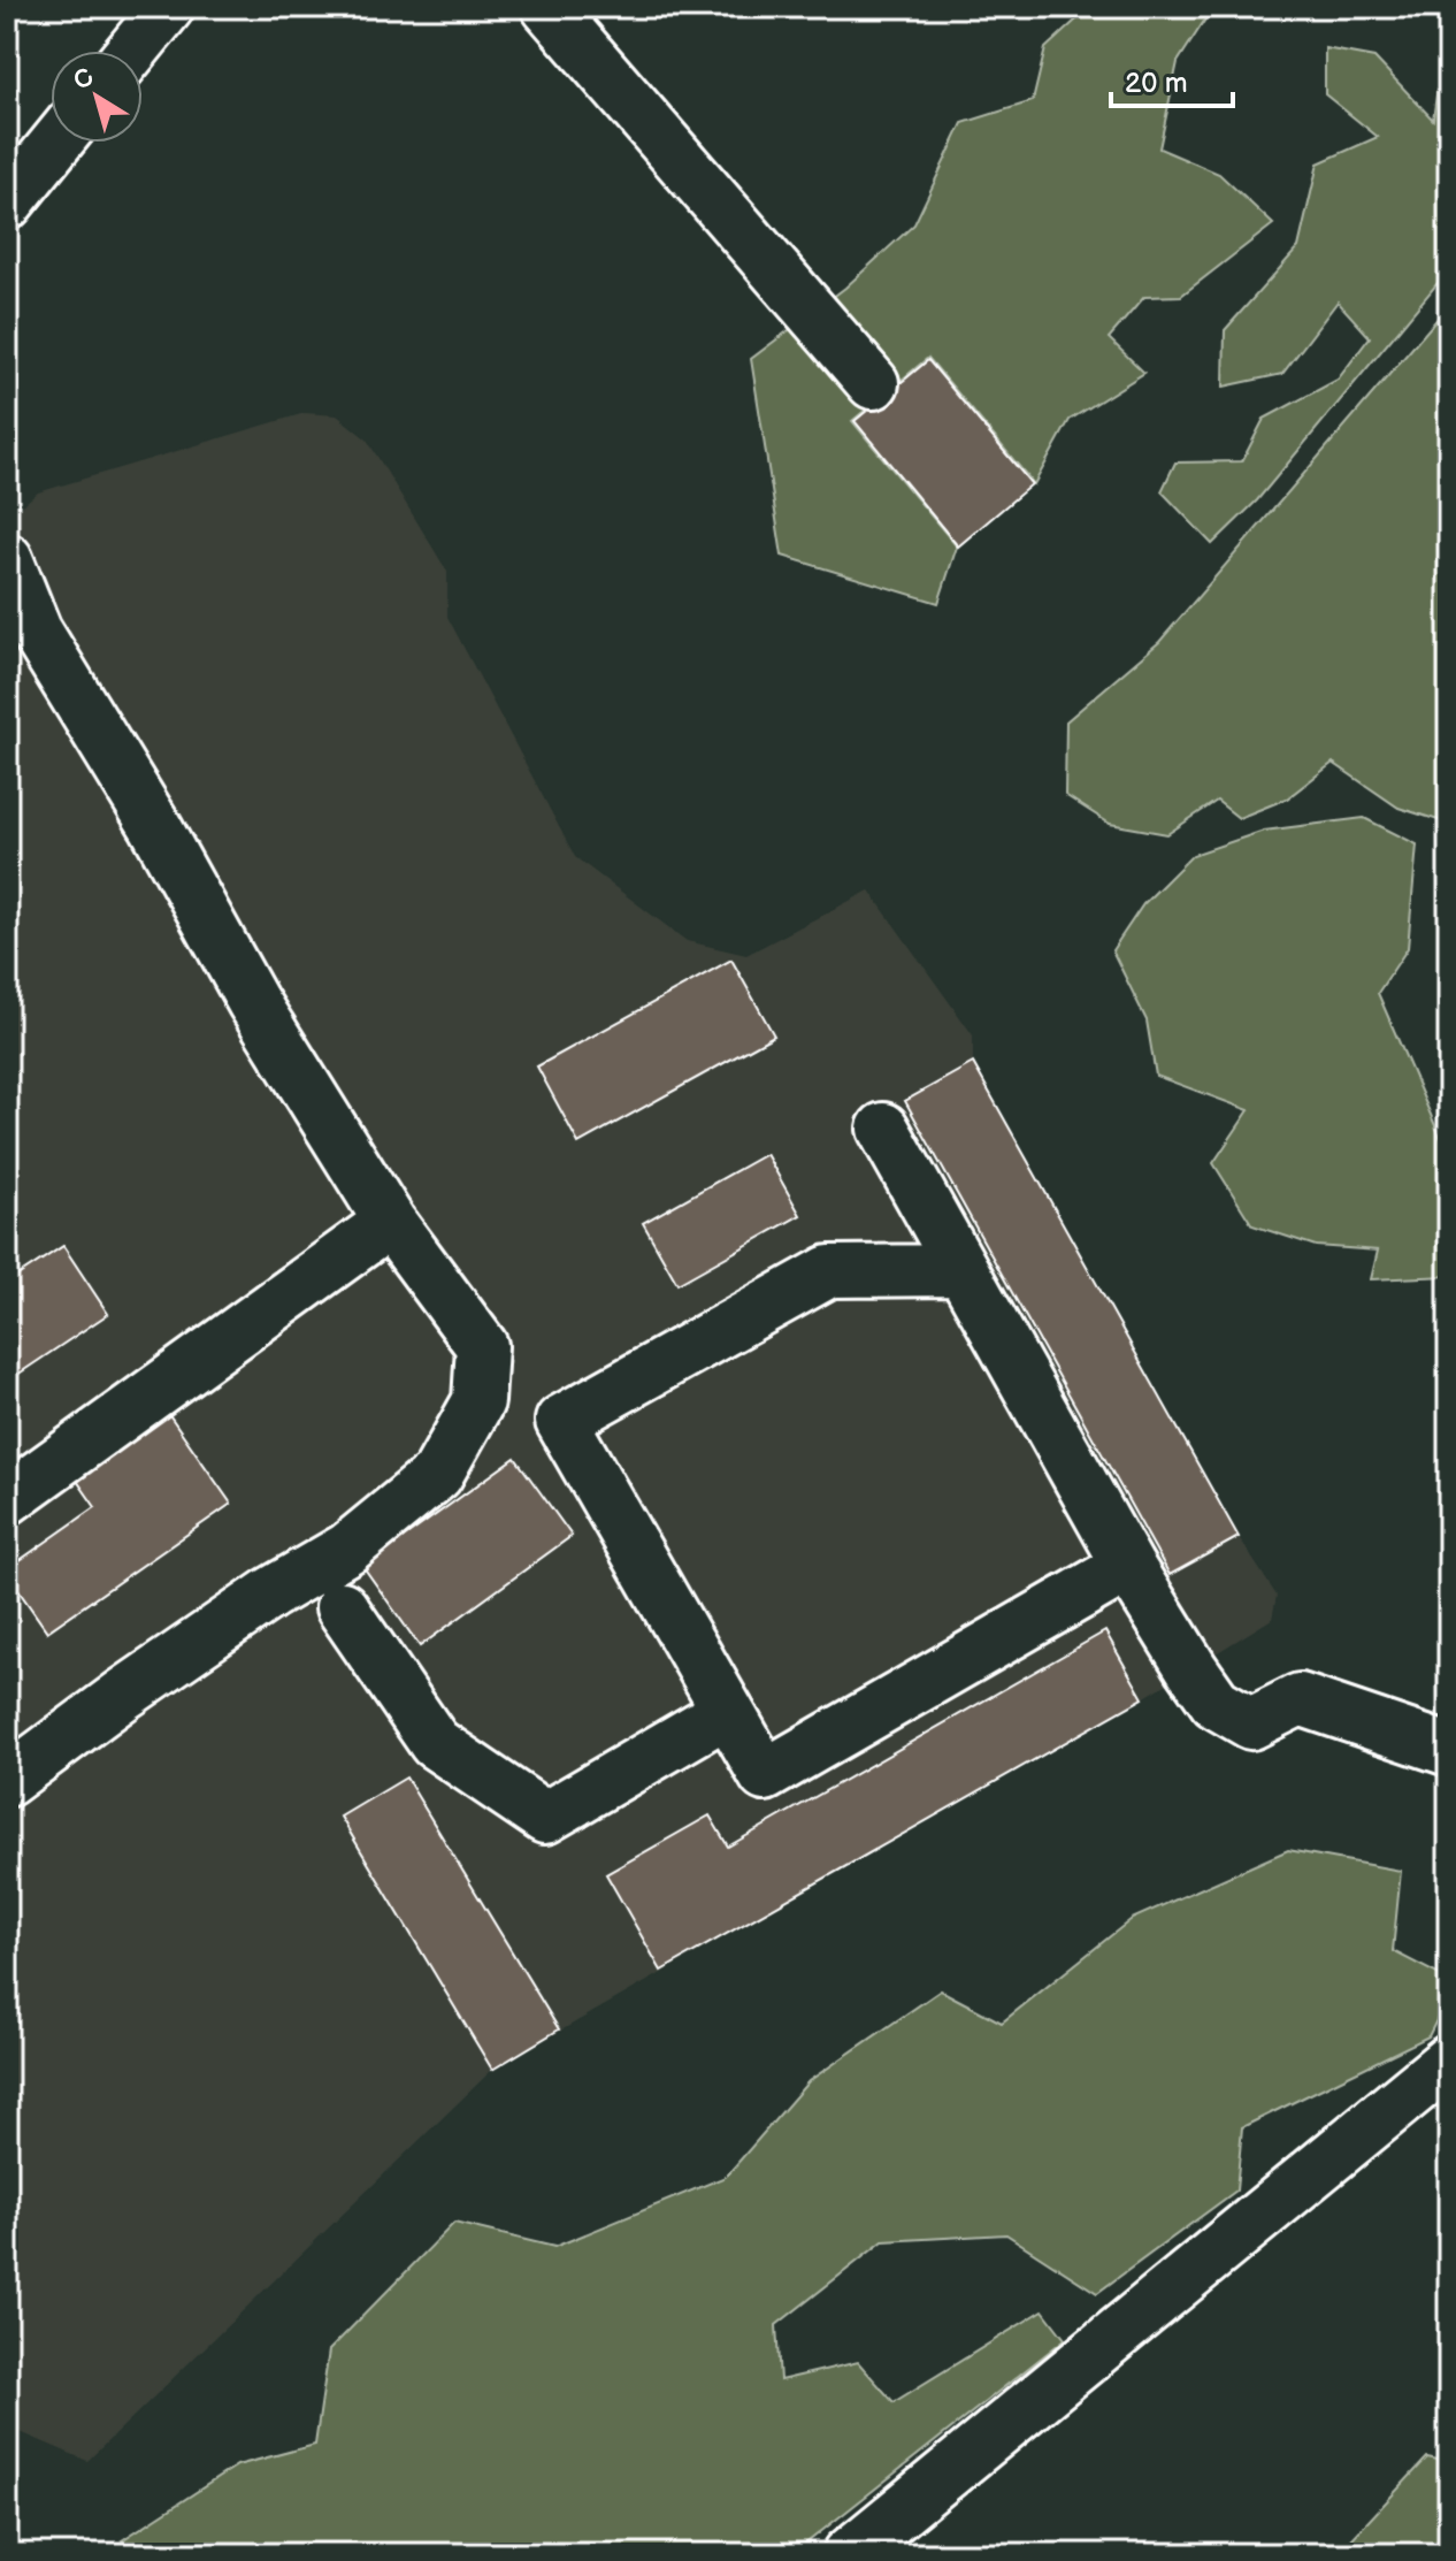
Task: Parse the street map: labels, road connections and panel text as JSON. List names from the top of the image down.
{
  "scale_bar": "20 m",
  "north": "top left"
}
